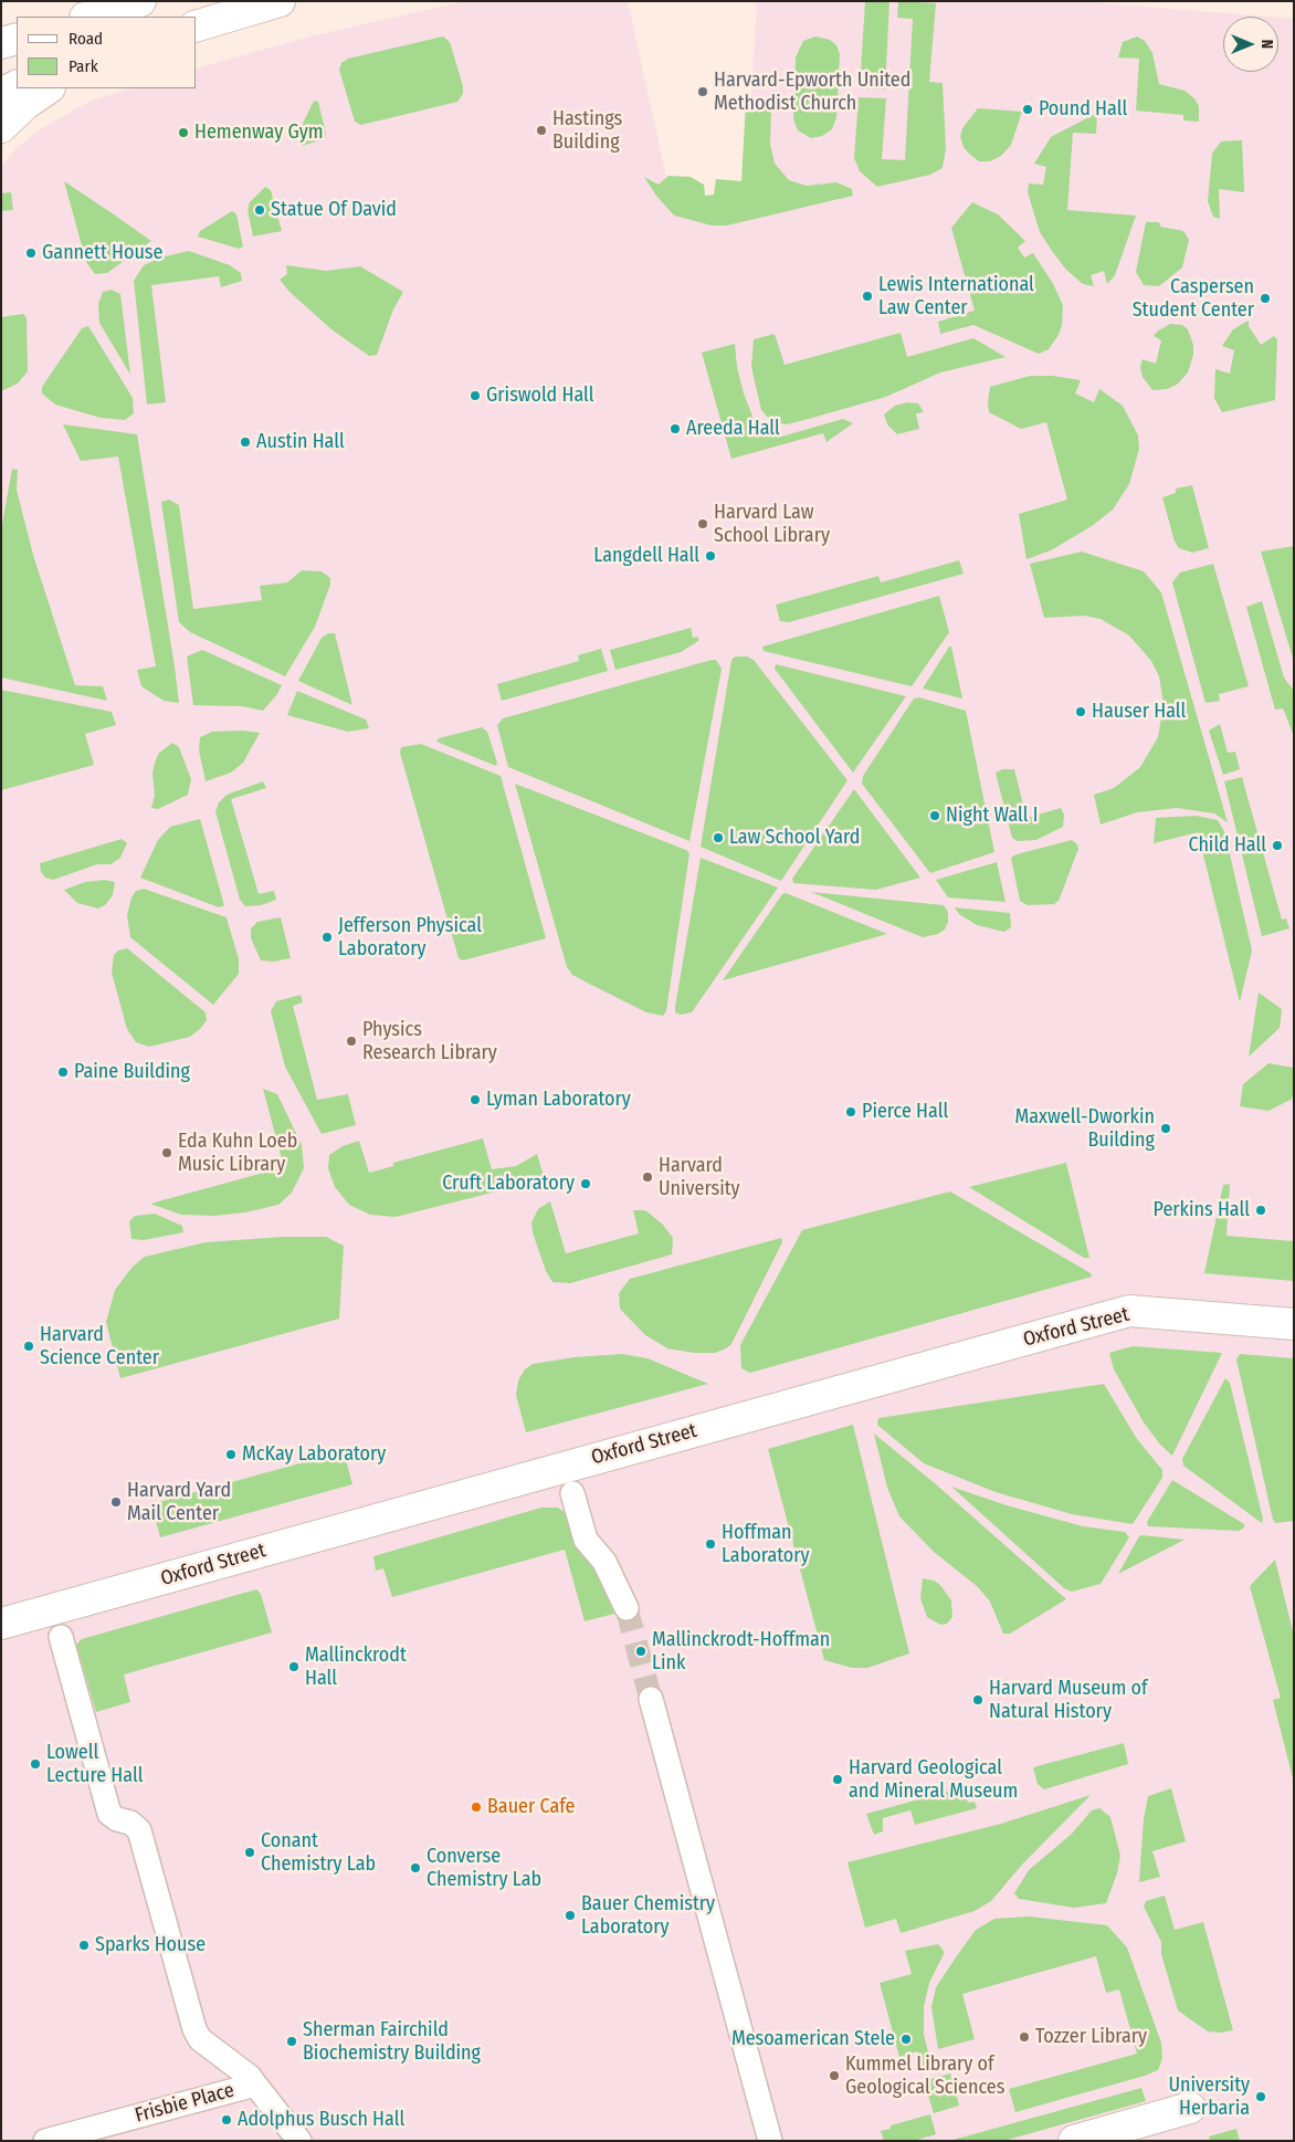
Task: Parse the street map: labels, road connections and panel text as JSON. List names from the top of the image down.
{
  "streets": {
    "street": ["Oxford Street", "Frisbie Place"]
  },
  "places": [
    "Harvard-Epworth United Methodist Church",
    "Pound Hall",
    "Hastings Building",
    "Hemenway Gym",
    "Statue Of David",
    "Gannett House",
    "Lewis International Law Center",
    "Caspersen Student Center",
    "Griswold Hall",
    "Areeda Hall",
    "Austin Hall",
    "Harvard Law School Library",
    "Langdell Hall",
    "Hauser Hall",
    "Night Wall I",
    "Law School Yard",
    "Child Hall",
    "Jefferson Physical Laboratory",
    "Physics Research Library",
    "Paine Building",
    "Lyman Laboratory",
    "Pierce Hall",
    "Maxwell-Dworkin Building",
    "Eda Kuhn Loeb Music Library",
    "Harvard University",
    "Cruft Laboratory",
    "Perkins Hall",
    "Harvard Science Center",
    "McKay Laboratory",
    "Harvard Yard Mail Center",
    "Hoffman Laboratory",
    "Mallinckrodt-Hoffman Link",
    "Mallinckrodt Hall",
    "Harvard Museum of Natural History",
    "Lowell Lecture Hall",
    "Harvard Geological and Mineral Museum",
    "Bauer Cafe",
    "Conant Chemistry Lab",
    "Converse Chemistry Lab",
    "Bauer Chemistry Laboratory",
    "Sparks House",
    "Tozzer Library",
    "Mesoamerican Stele",
    "Sherman Fairchild Biochemistry Building",
    "Kummel Library of Geological Sciences",
    "University Herbaria",
    "Adolphus Busch Hall"
  ],
  "legend": ["Road", "Park"],
  "north": "right"
}
